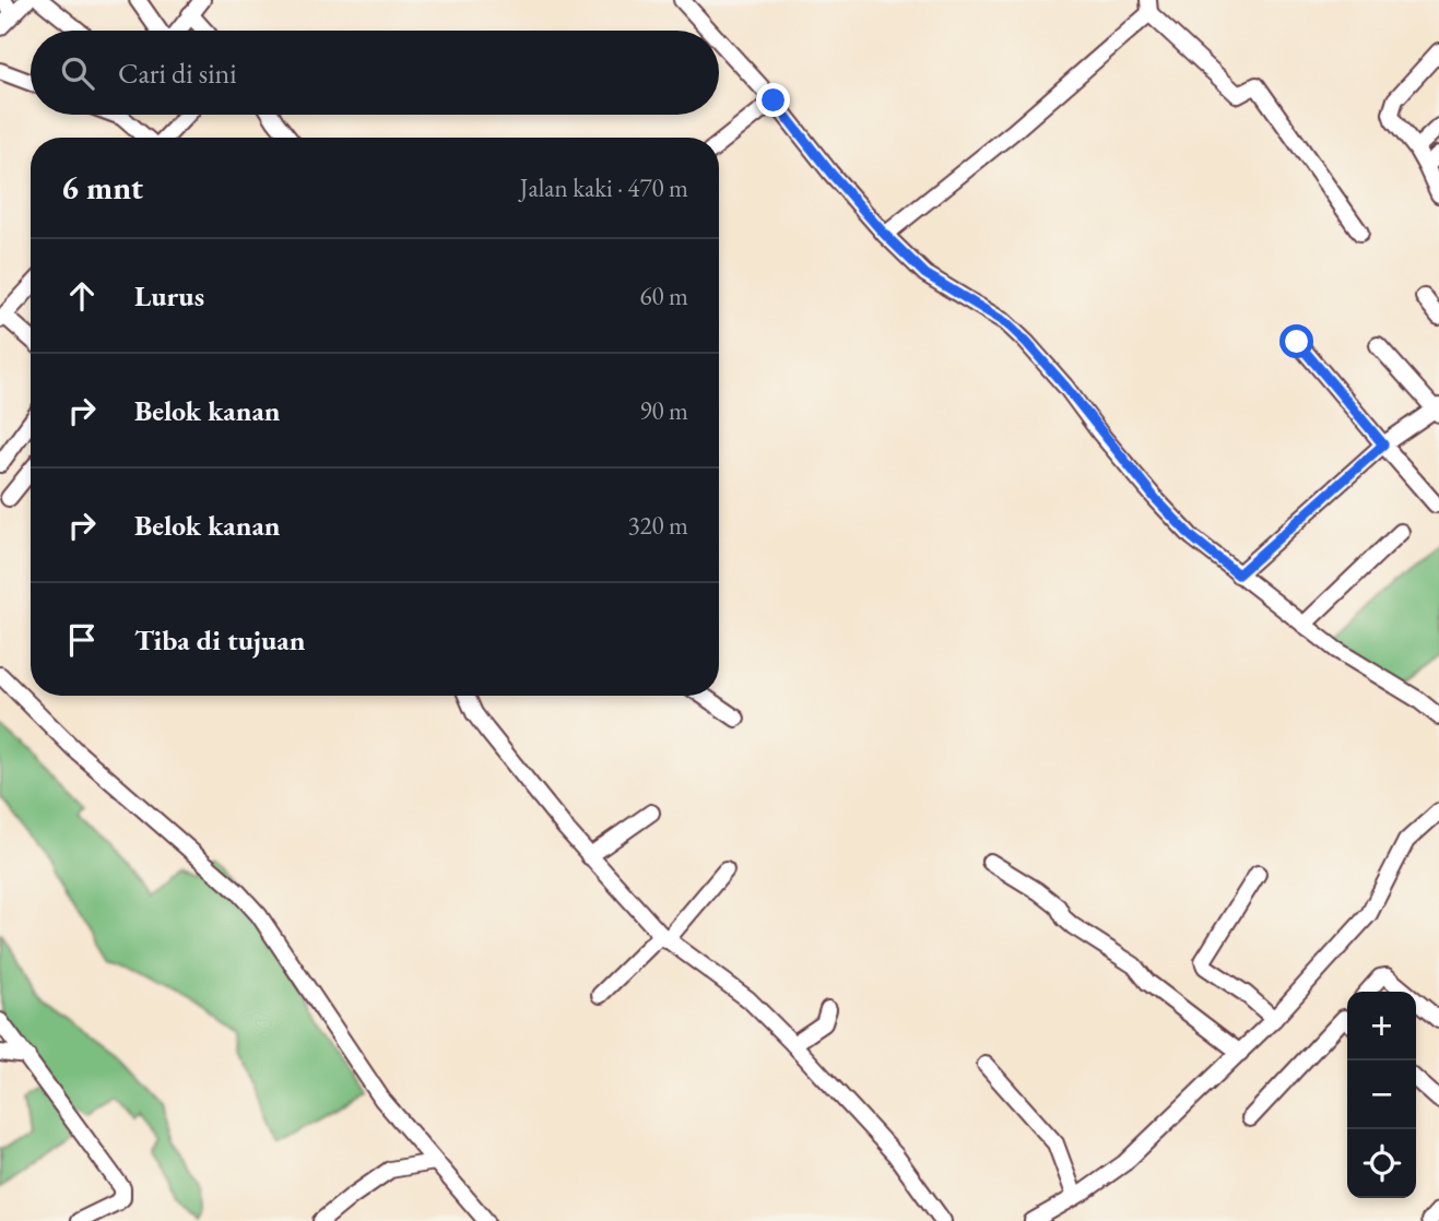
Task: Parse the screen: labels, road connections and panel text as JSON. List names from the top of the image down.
{
  "page": {
    "search": "Cari di sini",
    "heading": ["6 mnt", "Jalan kaki · 470 m"],
    "list": [
      ["Lurus", "60 m"],
      ["Belok kanan", "90 m"],
      ["Belok kanan", "320 m"],
      "Tiba di tujuan"
    ],
    "map_buttons": ["+", "−"]
  }
}
